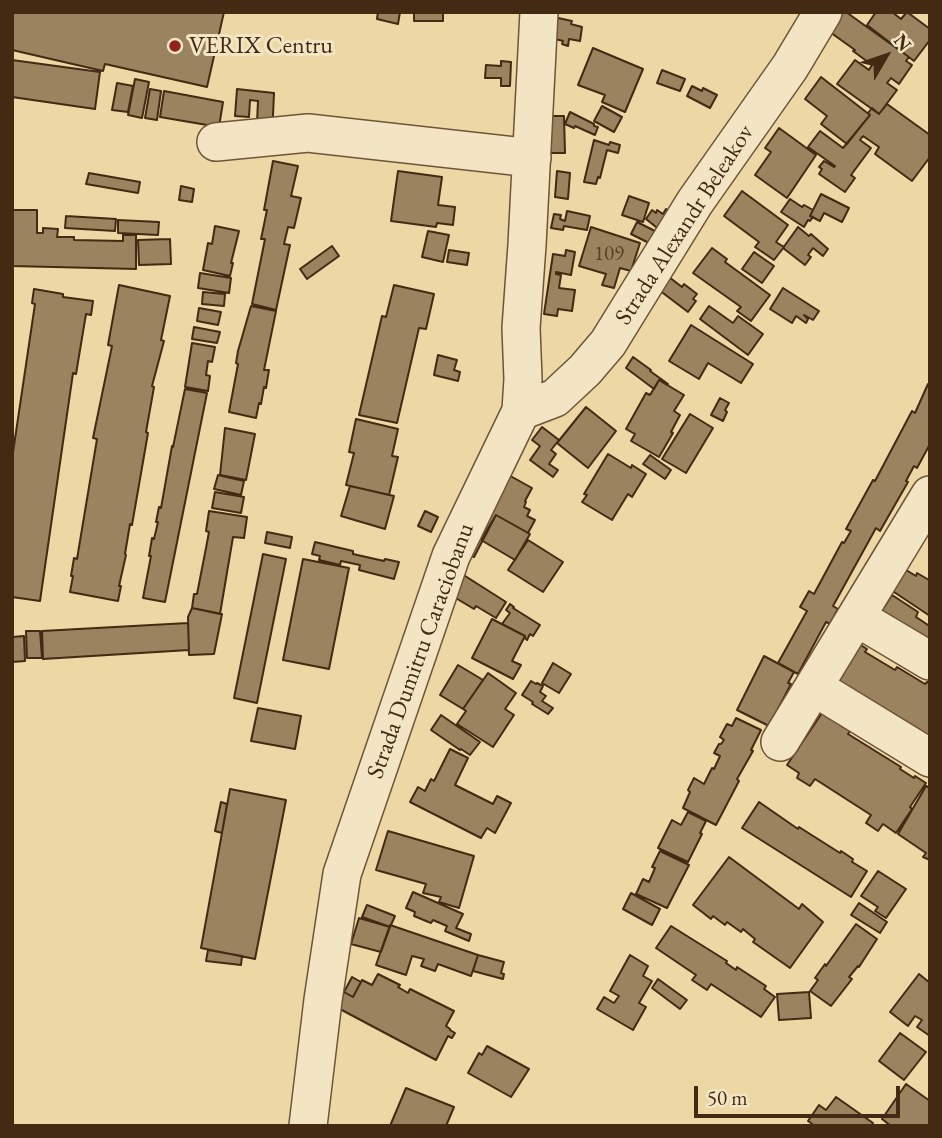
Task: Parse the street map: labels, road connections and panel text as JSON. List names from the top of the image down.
{
  "streets": {
    "street": ["Strada Alexandr Beleakov", "Strada Dumitru Caraciobanu"]
  },
  "crossings": [
    ["Strada Alexandr Beleakov", "Strada Dumitru Caraciobanu"]
  ],
  "places": ["VERIX Centru"],
  "house_numbers": ["109"],
  "scale_bar": "50 m",
  "north": "top right"
}
